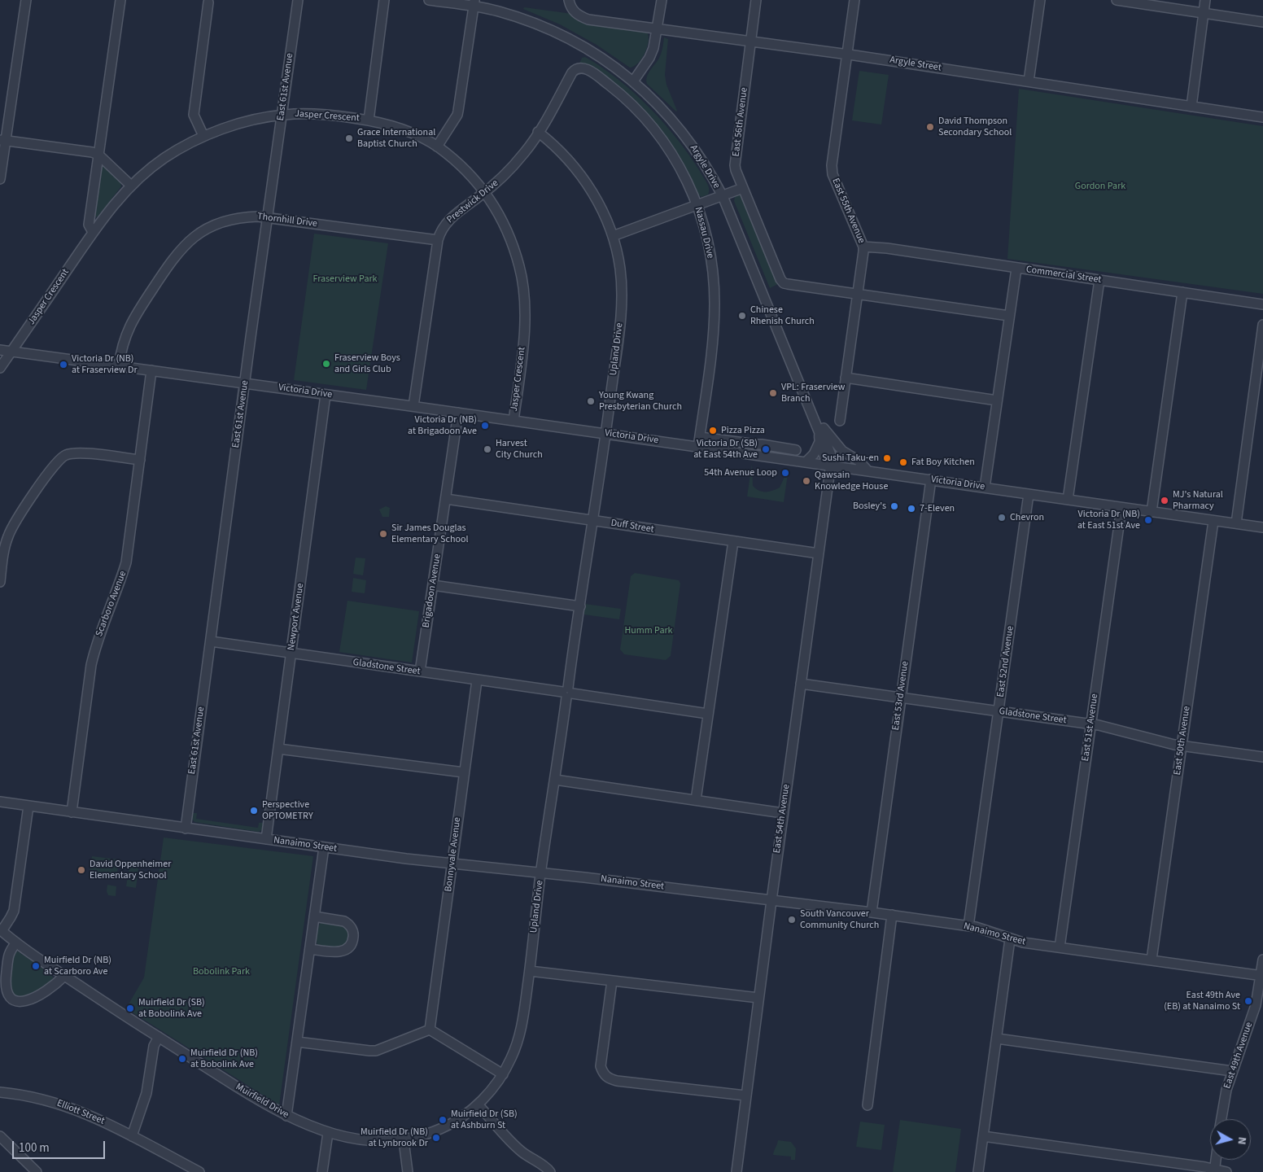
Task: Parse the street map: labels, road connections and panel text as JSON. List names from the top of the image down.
{
  "streets": {
    "street": [
      "Argyle Street",
      "East 61st Avenue",
      "Jasper Crescent",
      "East 56th Avenue",
      "Argyle Drive",
      "Prestwick Drive",
      "East 55th Avenue",
      "Thornhill Drive",
      "Nassau Drive",
      "Commercial Street",
      "Upland Drive",
      "Victoria Drive",
      "Duff Street",
      "Brigadoon Avenue",
      "Scarboro Avenue",
      "Newport Avenue",
      "East 52nd Avenue",
      "Gladstone Street",
      "East 53rd Avenue",
      "East 51st Avenue",
      "East 50th Avenue",
      "East 54th Avenue",
      "Nanaimo Street",
      "Bonnyvale Avenue",
      "East 49th Avenue",
      "Muirfield Drive",
      "Elliott Street"
    ]
  },
  "crossings": [
    ["Argyle Street", "East 56th Avenue"],
    ["Argyle Street", "East 55th Avenue"],
    ["East 61st Avenue", "Jasper Crescent"],
    ["East 61st Avenue", "Thornhill Drive"],
    ["East 61st Avenue", "Victoria Drive"],
    ["East 61st Avenue", "Gladstone Street"],
    ["East 61st Avenue", "Nanaimo Street"],
    ["Jasper Crescent", "Prestwick Drive"],
    ["Jasper Crescent", "Victoria Drive"],
    ["East 56th Avenue", "East 55th Avenue"],
    ["Argyle Drive", "Victoria Drive"],
    ["Argyle Drive", "East 54th Avenue"],
    ["Prestwick Drive", "Thornhill Drive"],
    ["Prestwick Drive", "Nassau Drive"],
    ["Prestwick Drive", "Upland Drive"],
    ["Prestwick Drive", "Victoria Drive"],
    ["East 55th Avenue", "Commercial Street"],
    ["Thornhill Drive", "Victoria Drive"],
    ["Nassau Drive", "Victoria Drive"],
    ["Upland Drive", "Victoria Drive"],
    ["Upland Drive", "Duff Street"],
    ["Upland Drive", "Gladstone Street"],
    ["Upland Drive", "Nanaimo Street"],
    ["Upland Drive", "Muirfield Drive"],
    ["Victoria Drive", "Brigadoon Avenue"],
    ["Victoria Drive", "Scarboro Avenue"],
    ["Victoria Drive", "Newport Avenue"],
    ["Victoria Drive", "East 52nd Avenue"],
    ["Victoria Drive", "East 53rd Avenue"],
    ["Victoria Drive", "East 51st Avenue"],
    ["Victoria Drive", "East 50th Avenue"],
    ["Victoria Drive", "East 54th Avenue"],
    ["Duff Street", "Brigadoon Avenue"],
    ["Duff Street", "East 54th Avenue"],
    ["Brigadoon Avenue", "Gladstone Street"],
    ["Scarboro Avenue", "Nanaimo Street"],
    ["Newport Avenue", "Gladstone Street"],
    ["Newport Avenue", "Nanaimo Street"],
    ["East 52nd Avenue", "Gladstone Street"],
    ["East 52nd Avenue", "Nanaimo Street"],
    ["Gladstone Street", "East 53rd Avenue"],
    ["Gladstone Street", "East 51st Avenue"],
    ["Gladstone Street", "East 50th Avenue"],
    ["Gladstone Street", "East 54th Avenue"],
    ["Gladstone Street", "Bonnyvale Avenue"],
    ["East 53rd Avenue", "Nanaimo Street"],
    ["East 51st Avenue", "Nanaimo Street"],
    ["East 50th Avenue", "Nanaimo Street"],
    ["East 54th Avenue", "Nanaimo Street"],
    ["Nanaimo Street", "Bonnyvale Avenue"],
    ["Nanaimo Street", "East 49th Avenue"]
  ],
  "parks": [
    "Gordon Park",
    "Fraserview Park",
    "Humm Park",
    "Bobolink Park"
  ],
  "places": [
    "David Thompson Secondary School",
    "Grace International Baptist Church",
    "Chinese Rhenish Church",
    "Fraserview Boys and Girls Club",
    "Victoria Dr (NB) at Fraserview Dr",
    "VPL: Fraserview Branch",
    "Young Kwang Presbyterian Church",
    "Victoria Dr (NB) at Brigadoon Ave",
    "Pizza Pizza",
    "Harvest City Church",
    "Victoria Dr (SB) at East 54th Ave",
    "Sushi Taku-en",
    "Fat Boy Kitchen",
    "54th Avenue Loop",
    "Qawsain Knowledge House",
    "MJ's Natural Pharmacy",
    "Bosley's",
    "7-Eleven",
    "Chevron",
    "Victoria Dr (NB) at East 51st Ave",
    "Sir James Douglas Elementary School",
    "Perspective OPTOMETRY",
    "David Oppenheimer Elementary School",
    "South Vancouver Community Church",
    "Muirfield Dr (NB) at Scarboro Ave",
    "East 49th Ave (EB) at Nanaimo St",
    "Muirfield Dr (SB) at Bobolink Ave",
    "Muirfield Dr (NB) at Bobolink Ave",
    "Muirfield Dr (SB) at Ashburn St",
    "Muirfield Dr (NB) at Lynbrook Dr"
  ],
  "scale_bar": "100 m",
  "north": "right"
}
